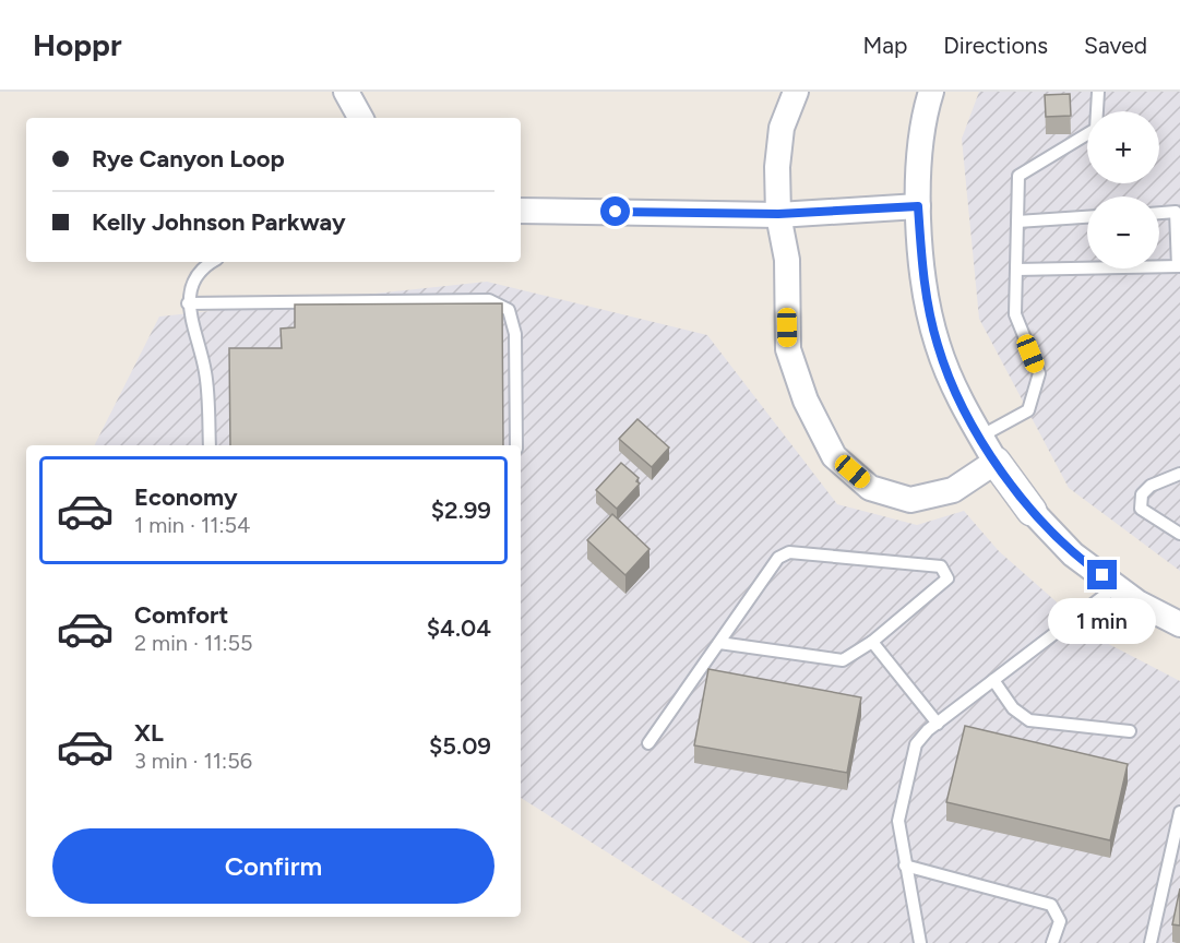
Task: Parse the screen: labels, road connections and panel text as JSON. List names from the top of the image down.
{
  "page": {
    "header": "Hoppr",
    "nav": ["Map", "Directions", "Saved"],
    "map_buttons": ["+", "−"],
    "banner": ["Rye Canyon Loop", "Kelly Johnson Parkway"],
    "list": [
      {
        "name": "Economy",
        "note": "1 min · 11:54",
        "value": "$2.99"
      },
      {
        "name": "Comfort",
        "note": "2 min · 11:55",
        "value": "$4.04"
      },
      {
        "name": "XL",
        "note": "3 min · 11:56",
        "value": "$5.09"
      }
    ],
    "bubble": "1 min",
    "buttons": "Confirm"
  }
}
